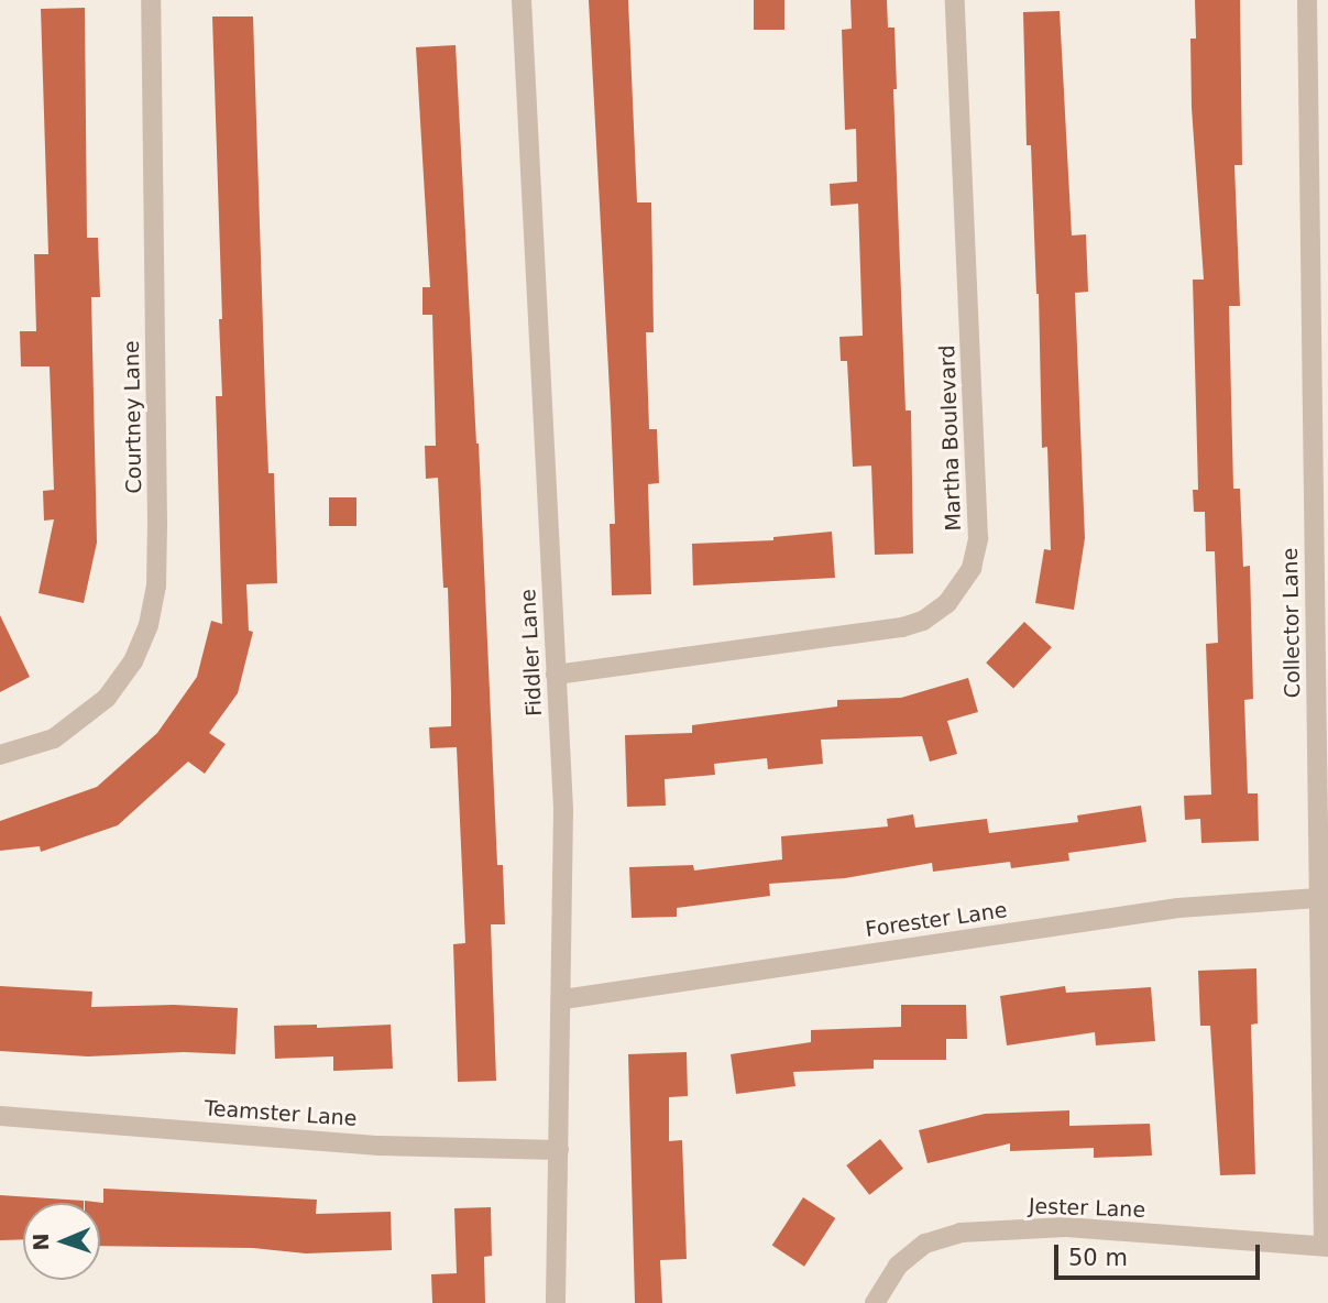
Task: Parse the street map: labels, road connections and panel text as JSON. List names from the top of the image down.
{
  "streets": {
    "street": [
      "Courtney Lane",
      "Martha Boulevard",
      "Collector Lane",
      "Fiddler Lane",
      "Forester Lane",
      "Teamster Lane",
      "Jester Lane"
    ]
  },
  "crossings": [
    ["Martha Boulevard", "Fiddler Lane"],
    ["Collector Lane", "Forester Lane"],
    ["Collector Lane", "Jester Lane"],
    ["Fiddler Lane", "Forester Lane"],
    ["Fiddler Lane", "Teamster Lane"]
  ],
  "scale_bar": "50 m",
  "north": "left"
}
